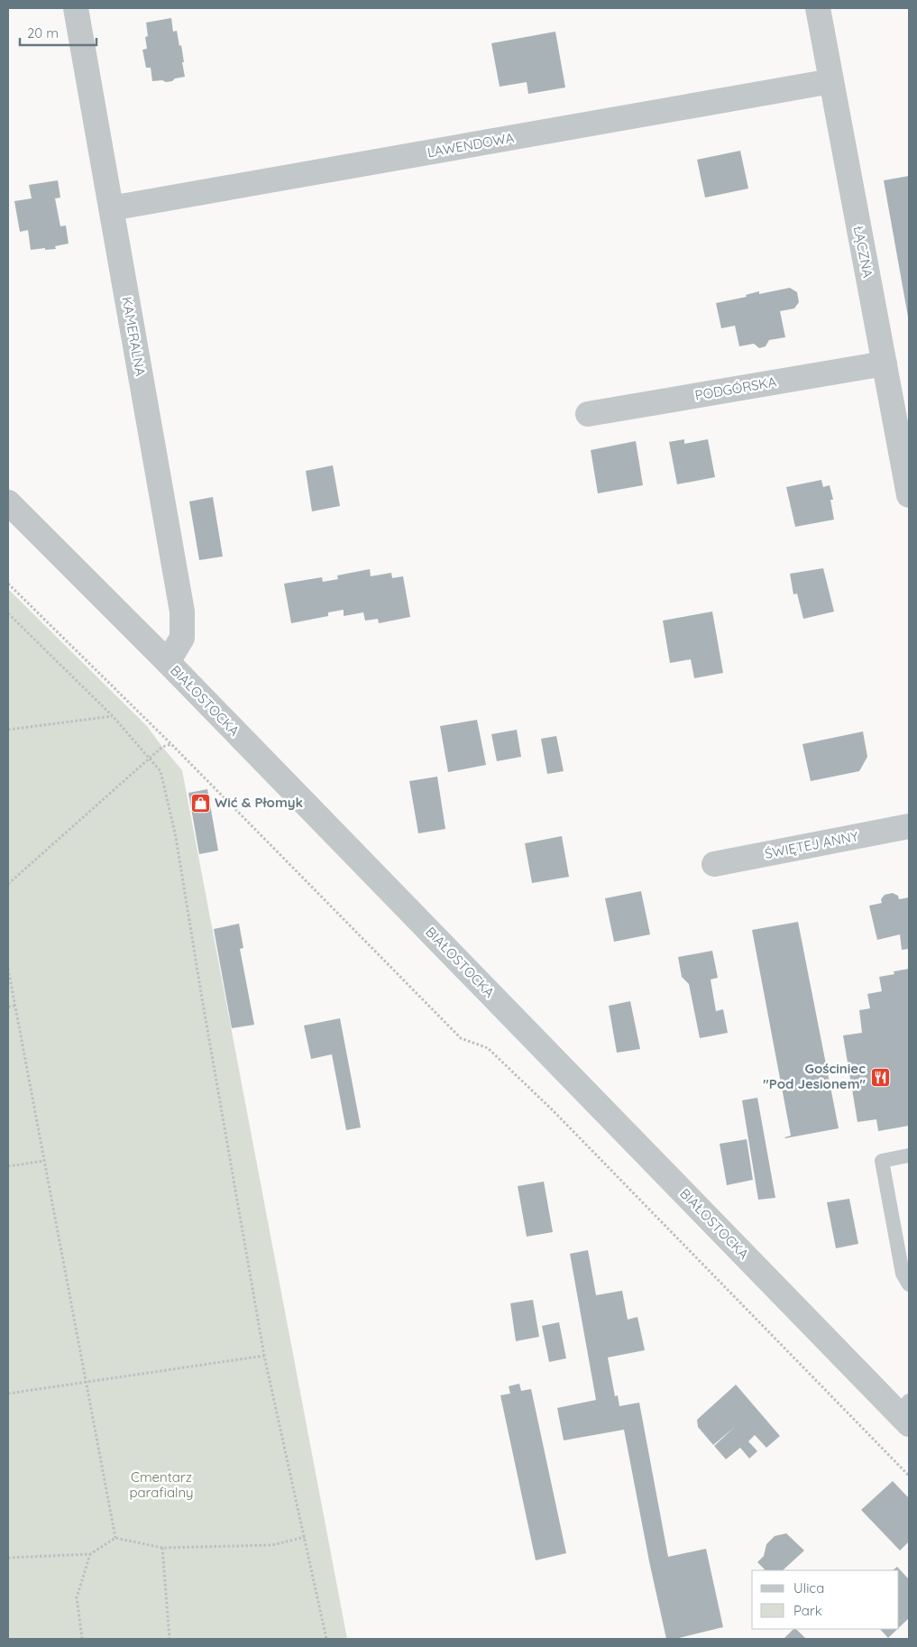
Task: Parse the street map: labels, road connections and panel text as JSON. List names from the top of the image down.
{
  "streets": {
    "street": [
      "LAWENDOWA",
      "ŁĄCZNA",
      "KAMERALNA",
      "PODGÓRSKA",
      "BIAŁOSTOCKA",
      "ŚWIĘTEJ ANNY"
    ]
  },
  "crossings": [
    ["LAWENDOWA", "ŁĄCZNA"],
    ["LAWENDOWA", "KAMERALNA"],
    ["ŁĄCZNA", "PODGÓRSKA"],
    ["KAMERALNA", "BIAŁOSTOCKA"]
  ],
  "parks": ["Cmentarz parafialny"],
  "places": {
    "shop": ["Wić & Płomyk"],
    "restaurant": ["Gościniec \"Pod Jesionem\""]
  },
  "legend": ["Ulica", "Park"],
  "scale_bar": "20 m"
}
